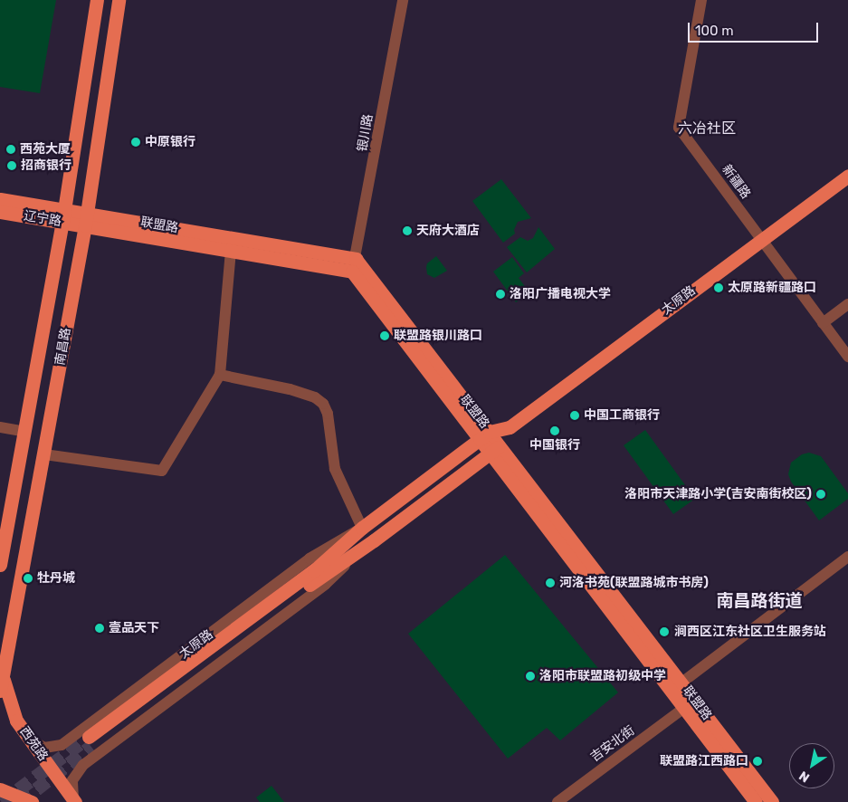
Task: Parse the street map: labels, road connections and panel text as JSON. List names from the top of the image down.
{
  "streets": {
    "main road": [
      "辽宁路",
      "联盟路",
      "太原路",
      "南昌路",
      "西苑路"
    ],
    "street": ["银川路", "新疆路", "吉安北街"]
  },
  "crossings": [
    ["银川路", "联盟路"],
    ["新疆路", "太原路"],
    ["辽宁路", "联盟路"],
    ["辽宁路", "南昌路"],
    ["联盟路", "太原路"],
    ["联盟路", "南昌路"],
    ["联盟路", "吉安北街"],
    ["太原路", "西苑路"],
    ["南昌路", "西苑路"]
  ],
  "districts": ["六冶社区", "南昌路街道"],
  "places": [
    "中原银行",
    "西苑大厦",
    "招商银行",
    "天府大酒店",
    "太原路新疆路口",
    "洛阳广播电视大学",
    "联盟路银川路口",
    "中国工商银行",
    "中国银行",
    "洛阳市天津路小学(吉安南街校区)",
    "牡丹城",
    "河洛书苑(联盟路城市书房)",
    "壹品天下",
    "涧西区江东社区卫生服务站",
    "洛阳市联盟路初级中学",
    "联盟路江西路口"
  ],
  "scale_bar": "100 m",
  "north": "bottom left"
}
